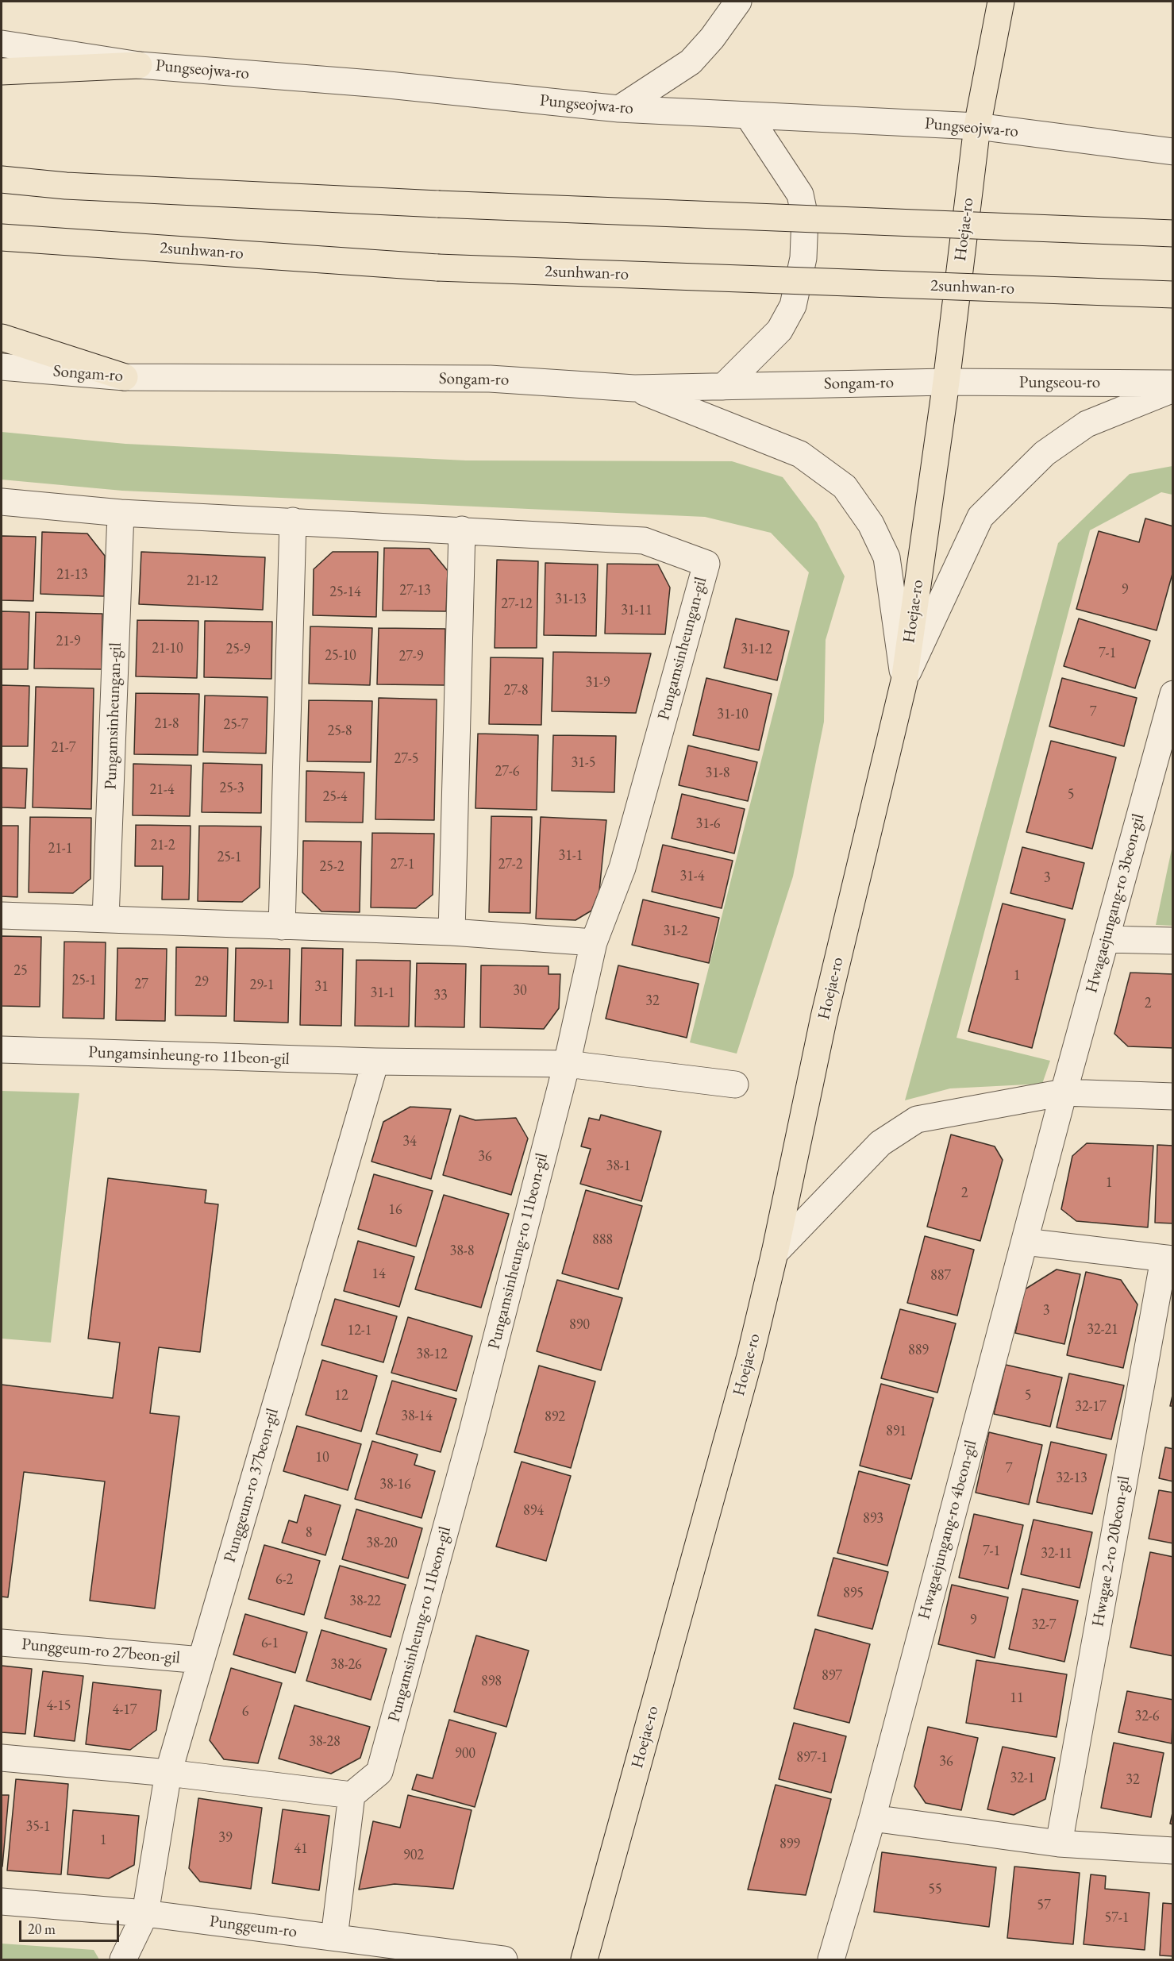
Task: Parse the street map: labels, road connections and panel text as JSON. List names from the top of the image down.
{
  "streets": {
    "main road": ["Hoejae-ro", "2sunhwan-ro"],
    "street": [
      "Pungseojwa-ro",
      "Songam-ro",
      "Pungseou-ro",
      "Pungamsinheungan-gil",
      "Hwagaejungang-ro 3beon-gil",
      "Pungamsinheung-ro 11beon-gil",
      "Punggeum-ro 37beon-gil",
      "Hwagaejungang-ro 4beon-gil",
      "Hwagae 2-ro 20beon-gil",
      "Punggeum-ro 27beon-gil",
      "Punggeum-ro"
    ]
  },
  "crossings": [
    ["Pungseojwa-ro", "Hoejae-ro"],
    ["Hoejae-ro", "Songam-ro"],
    ["Hoejae-ro", "Pungseou-ro"],
    ["Songam-ro", "Pungseou-ro"],
    ["Pungamsinheungan-gil", "Pungamsinheung-ro 11beon-gil"],
    ["Hwagaejungang-ro 3beon-gil", "Hwagaejungang-ro 4beon-gil"],
    ["Pungamsinheung-ro 11beon-gil", "Punggeum-ro 37beon-gil"],
    ["Punggeum-ro 37beon-gil", "Punggeum-ro 27beon-gil"],
    ["Punggeum-ro 37beon-gil", "Punggeum-ro"]
  ],
  "house_numbers": [
    "21-13",
    "21-12",
    "9",
    "27-13",
    "25-14",
    "31-13",
    "27-12",
    "31-11",
    "21-9",
    "21-10",
    "25-9",
    "31-12",
    "7-1",
    "25-10",
    "27-9",
    "31-9",
    "27-8",
    "7",
    "31-10",
    "21-8",
    "25-7",
    "25-8",
    "21-7",
    "27-5",
    "31-5",
    "27-6",
    "31-8",
    "25-3",
    "21-4",
    "5",
    "25-4",
    "31-6",
    "21-2",
    "21-1",
    "31-1",
    "25-1",
    "27-1",
    "27-2",
    "25-2",
    "31-4",
    "3",
    "31-2",
    "25",
    "1",
    "25-1",
    "29",
    "27",
    "29-1",
    "31",
    "30",
    "31-1",
    "33",
    "32",
    "2",
    "34",
    "36",
    "38-1",
    "1",
    "2",
    "16",
    "888",
    "38-8",
    "14",
    "887",
    "3",
    "890",
    "32-21",
    "12-1",
    "889",
    "38-12",
    "12",
    "5",
    "32-17",
    "38-14",
    "892",
    "891",
    "10",
    "7",
    "32-13",
    "38-16",
    "894",
    "893",
    "8",
    "38-20",
    "7-1",
    "32-11",
    "6-2",
    "895",
    "38-22",
    "9",
    "32-7",
    "6-1",
    "38-26",
    "897",
    "898",
    "11",
    "4-15",
    "4-17",
    "6",
    "32-6",
    "38-28",
    "900",
    "897-1",
    "36",
    "32-1",
    "32",
    "35-1",
    "39",
    "1",
    "899",
    "41",
    "902",
    "55",
    "57",
    "57-1"
  ],
  "scale_bar": "20 m"
}
